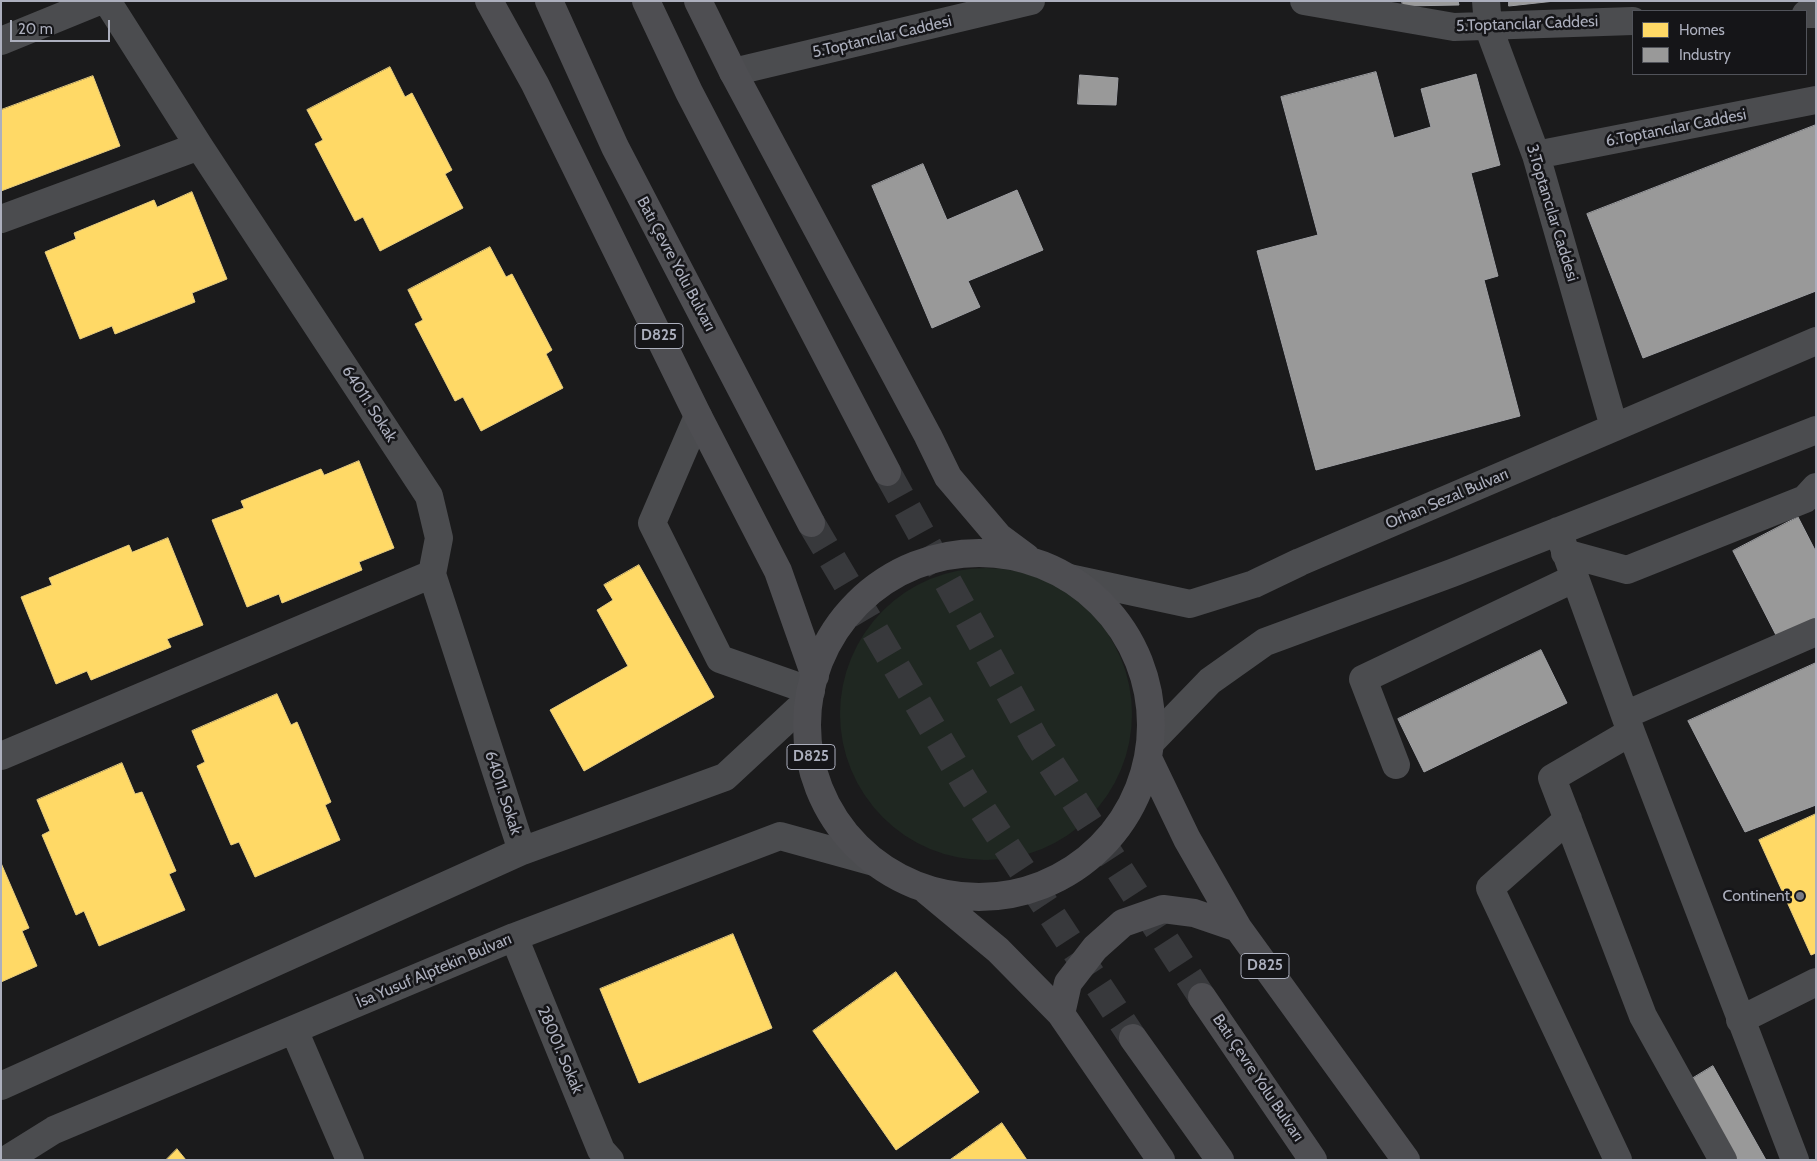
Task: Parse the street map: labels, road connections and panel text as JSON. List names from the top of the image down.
{
  "streets": {
    "main road": ["Batı Çevre Yolu Bulvarı", "D825"],
    "street": [
      "5.Toptancılar Caddesi",
      "6.Toptancılar Caddesi",
      "3.Toptancılar Caddesi",
      "64011. Sokak",
      "Orhan Sezal Bulvarı",
      "İsa Yusuf Alptekin Bulvarı",
      "28001. Sokak"
    ]
  },
  "crossings": [
    ["5.Toptancılar Caddesi", "3.Toptancılar Caddesi"],
    ["5.Toptancılar Caddesi", "D825"],
    ["6.Toptancılar Caddesi", "3.Toptancılar Caddesi"],
    ["3.Toptancılar Caddesi", "Orhan Sezal Bulvarı"],
    ["D825", "Orhan Sezal Bulvarı"],
    ["D825", "İsa Yusuf Alptekin Bulvarı"],
    ["İsa Yusuf Alptekin Bulvarı", "28001. Sokak"]
  ],
  "places": ["Continent"],
  "legend": ["Homes", "Industry"],
  "scale_bar": "20 m"
}
